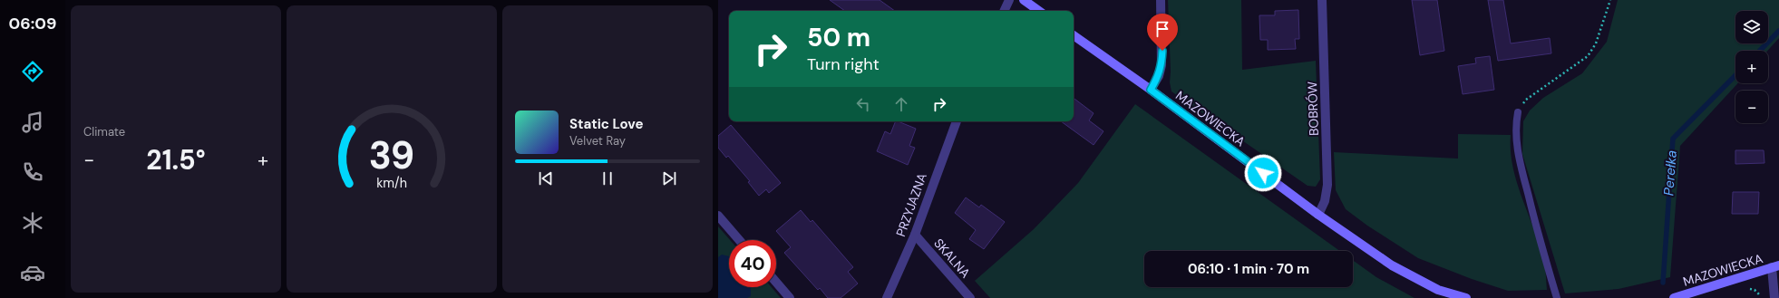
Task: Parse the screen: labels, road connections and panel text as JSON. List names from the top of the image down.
{
  "streets": {
    "street": [
      "BOBRÓW",
      "MAZOWIECKA",
      "PRZYJAZNA",
      "SKALNA"
    ]
  },
  "crossings": [
    ["BOBRÓW", "MAZOWIECKA"],
    ["PRZYJAZNA", "SKALNA"]
  ],
  "water": ["Perełka"],
  "page": {
    "tabs": "06:09",
    "tile": "Climate",
    "map_buttons": ["+", "−"],
    "turn": ["50 m", "Turn right"],
    "song": ["Static Love", "Velvet Ray"],
    "heat": ["−", "21.5°", "+"],
    "limit": "40",
    "trip": "06:10 · 1 min · 70 m",
    "gauge": ["39", "km/h"]
  }
}
